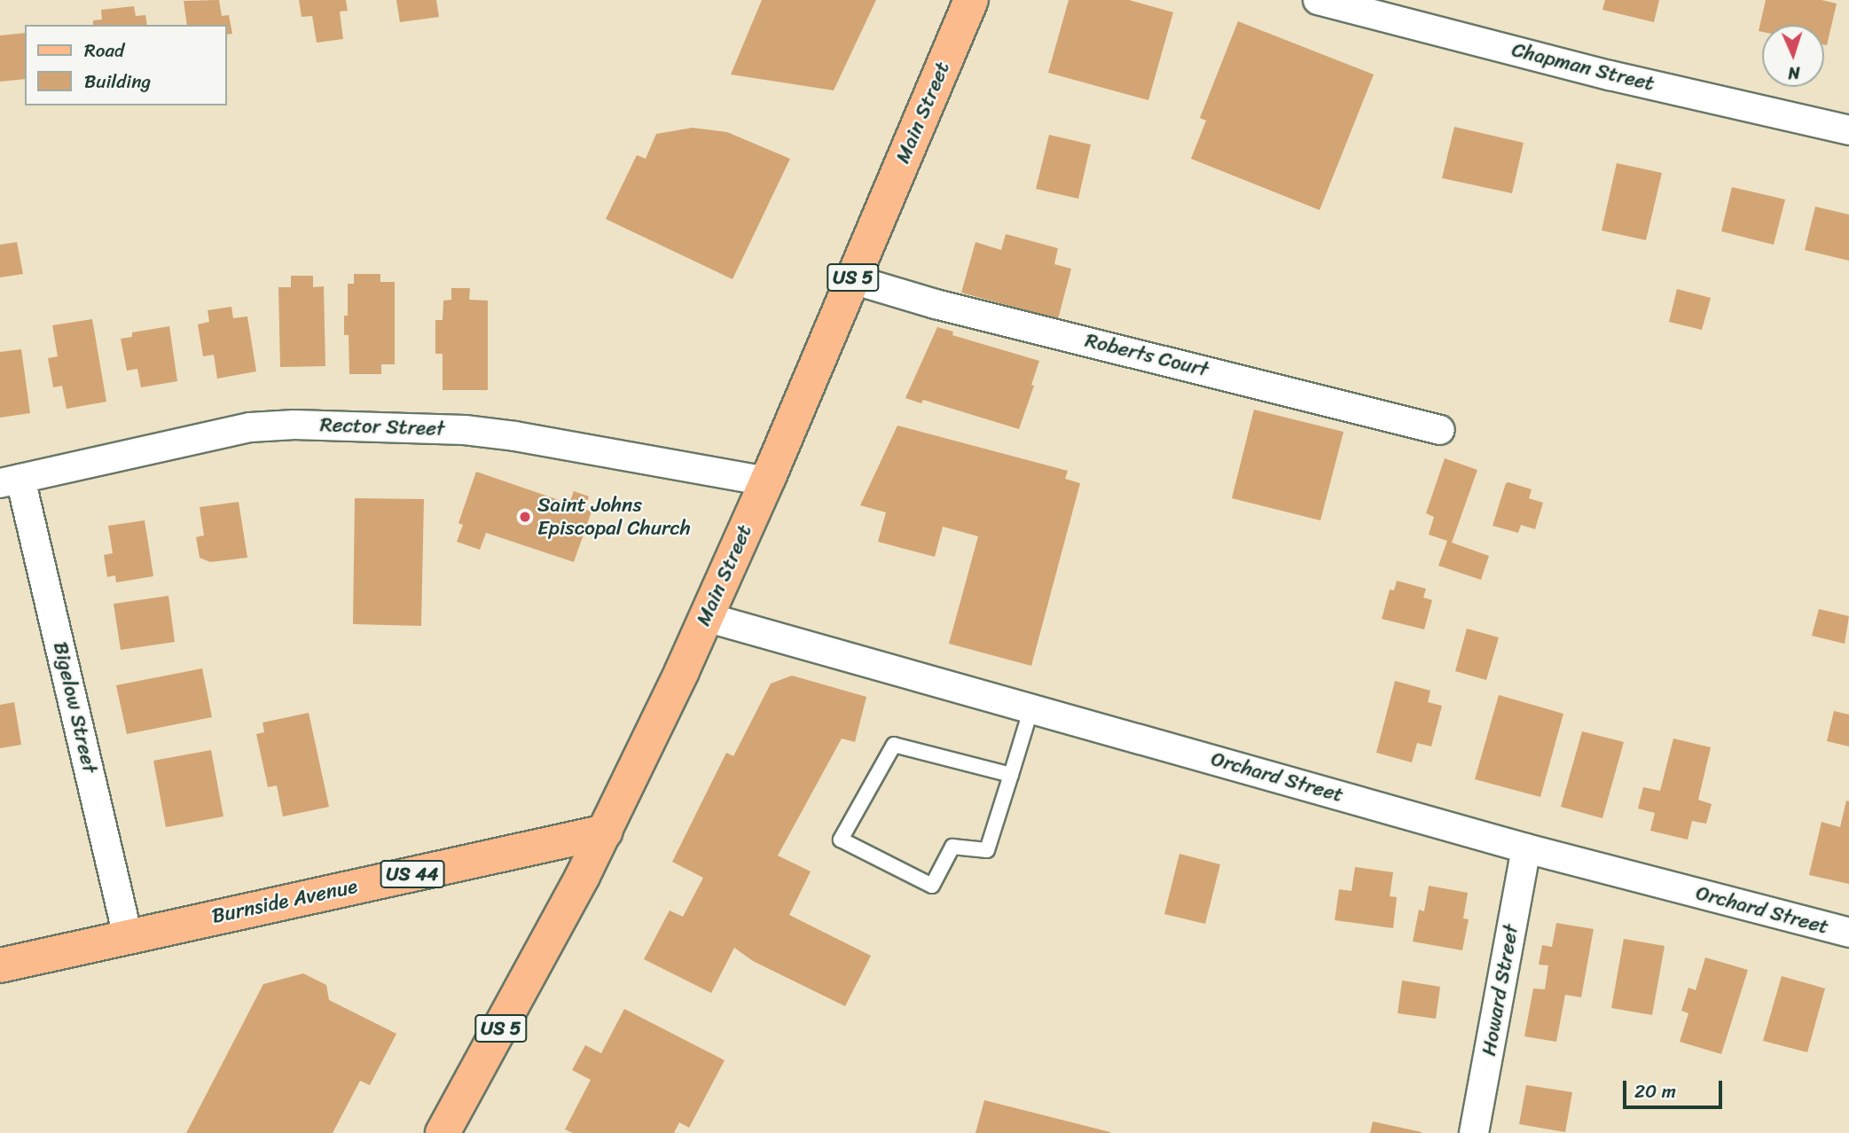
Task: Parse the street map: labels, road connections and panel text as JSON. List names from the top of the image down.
{
  "streets": {
    "main road": [
      "Main Street",
      "US 5",
      "US 44",
      "Burnside Avenue"
    ],
    "street": [
      "Chapman Street",
      "Roberts Court",
      "Rector Street",
      "Bigelow Street",
      "Orchard Street",
      "Howard Street"
    ]
  },
  "crossings": [
    ["Main Street", "Roberts Court"],
    ["Main Street", "Rector Street"],
    ["Main Street", "Orchard Street"],
    ["Main Street", "Burnside Avenue"],
    ["Rector Street", "Bigelow Street"],
    ["Bigelow Street", "Burnside Avenue"],
    ["Orchard Street", "Howard Street"]
  ],
  "places": ["Saint Johns Episcopal Church"],
  "legend": ["Road", "Building"],
  "scale_bar": "20 m",
  "north": "bottom"
}
